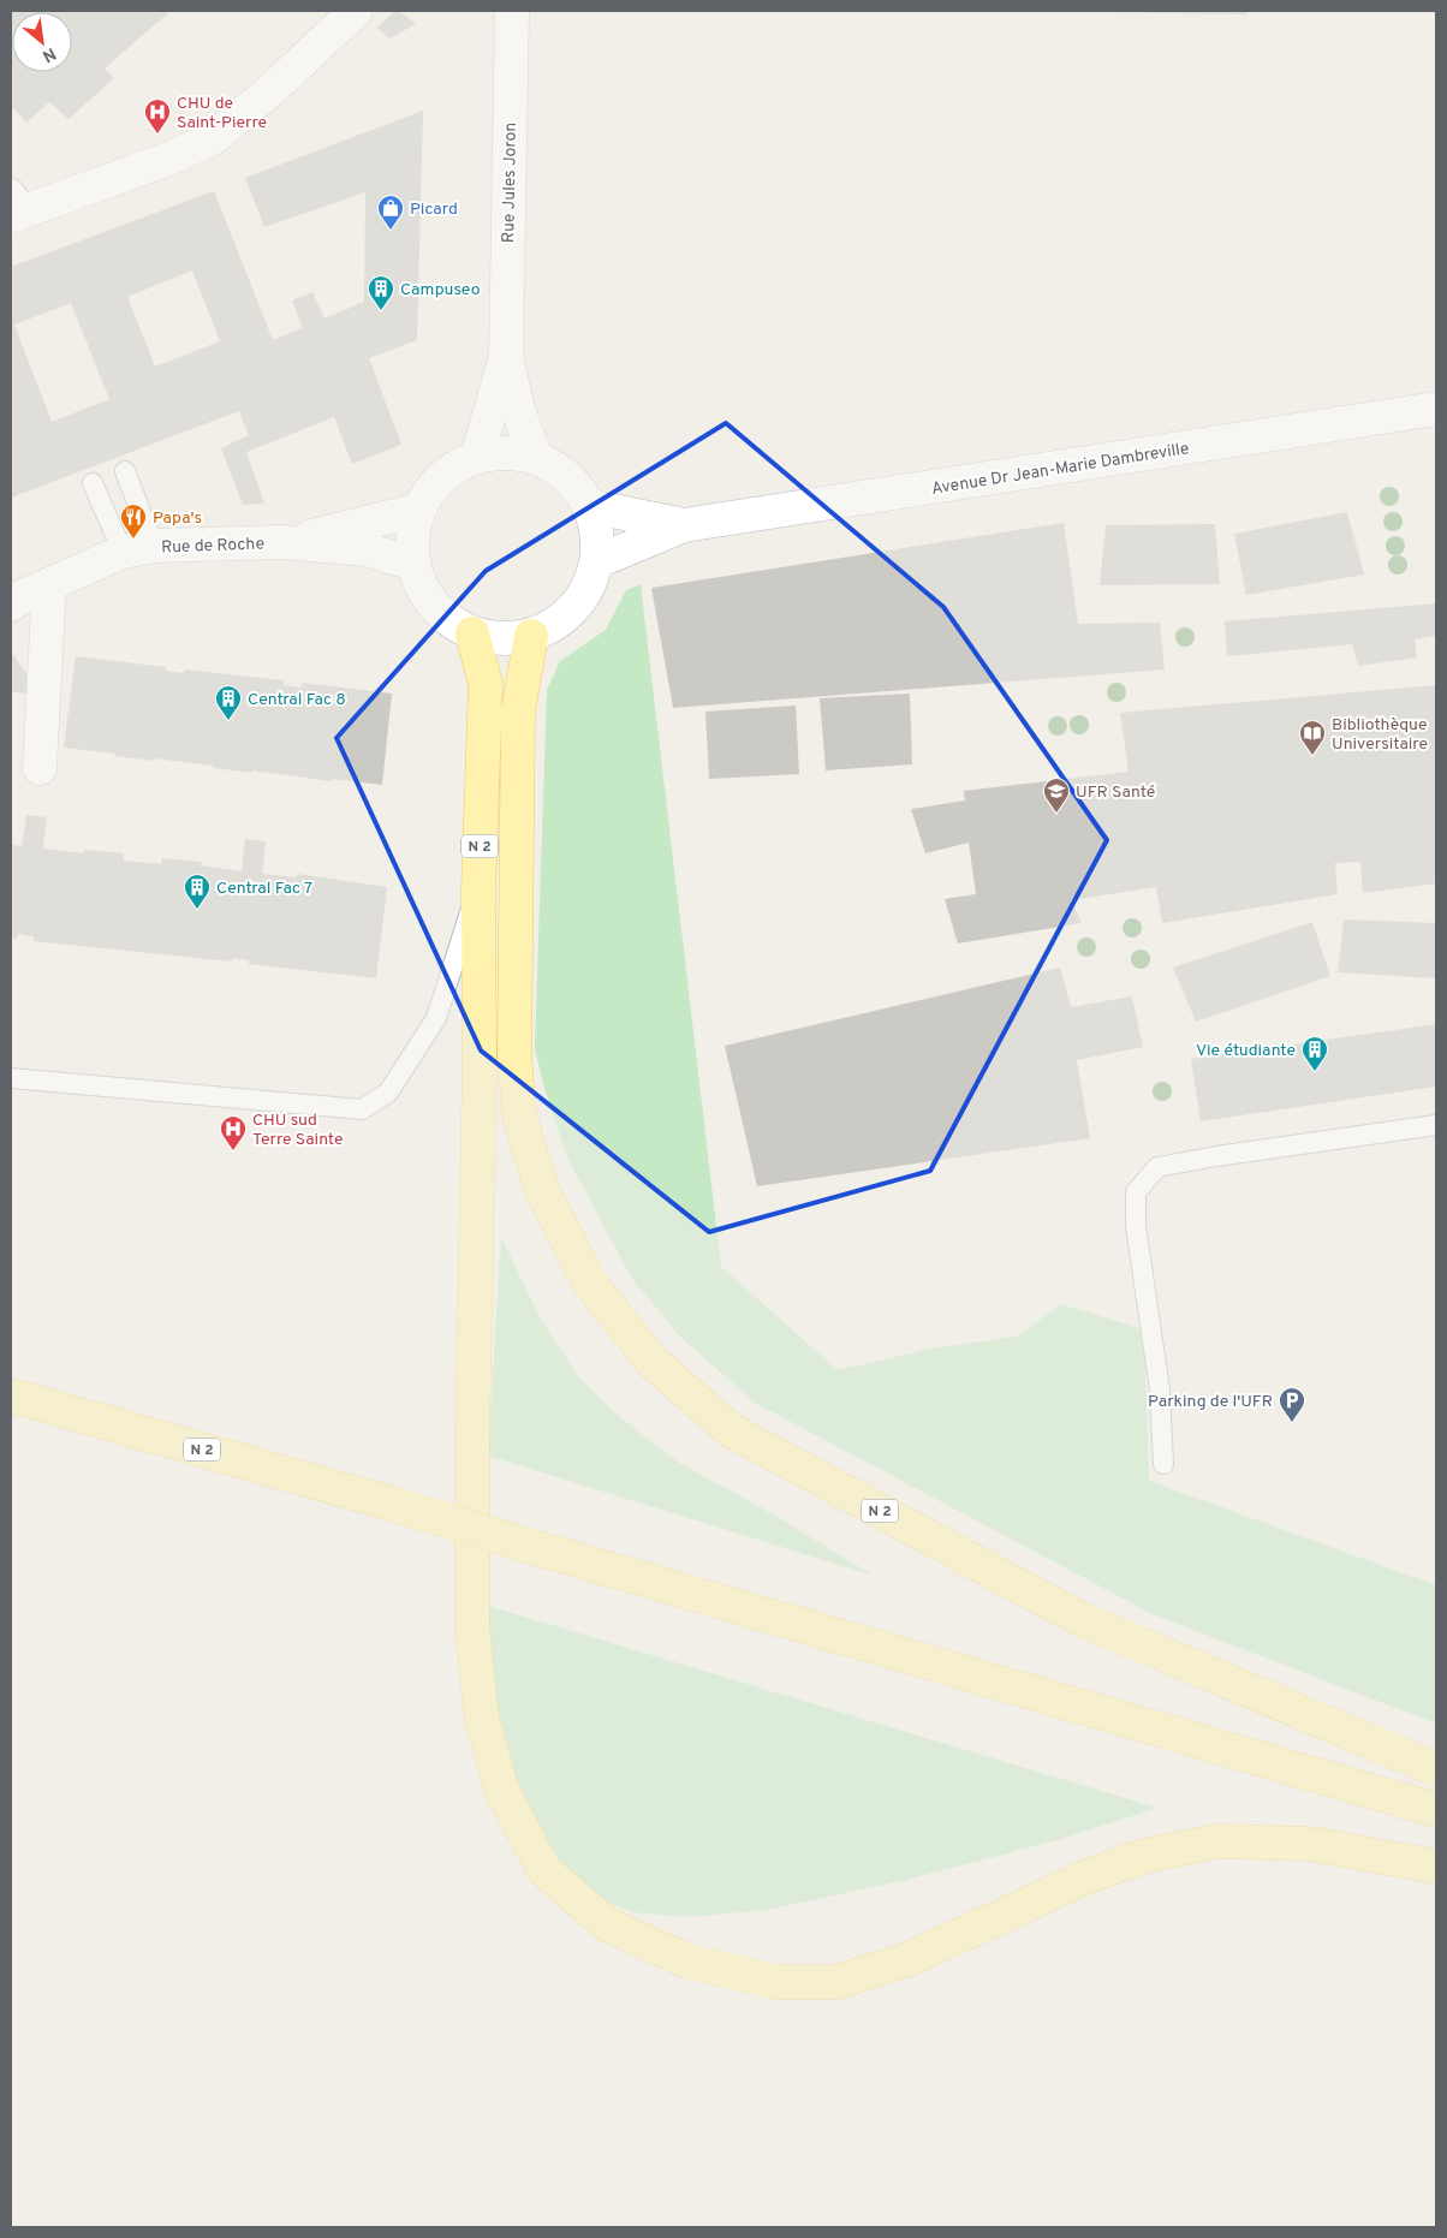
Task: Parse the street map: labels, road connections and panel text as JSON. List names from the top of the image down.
{
  "streets": {
    "main road": ["N 2"],
    "street": ["Rue Jules Joron", "Avenue Dr Jean-Marie Dambreville", "Rue de Roche"]
  },
  "crossings": [
    ["Rue Jules Joron", "Avenue Dr Jean-Marie Dambreville"],
    ["Rue Jules Joron", "Rue de Roche"],
    ["Rue Jules Joron", "N 2"],
    ["Avenue Dr Jean-Marie Dambreville", "Rue de Roche"],
    ["Avenue Dr Jean-Marie Dambreville", "N 2"],
    ["Rue de Roche", "N 2"]
  ],
  "places": {
    "hospital": ["CHU de Saint-Pierre", "CHU sud Terre Sainte"],
    "shop": ["Picard"],
    "building": [
      "Campuseo",
      "Central Fac 8",
      "Central Fac 7",
      "Vie étudiante"
    ],
    "restaurant": ["Papa's"],
    "library": ["Bibliothèque Universitaire"],
    "school or university": ["UFR Santé"],
    "parking": ["Parking de l'UFR"]
  },
  "north": "bottom right"
}
